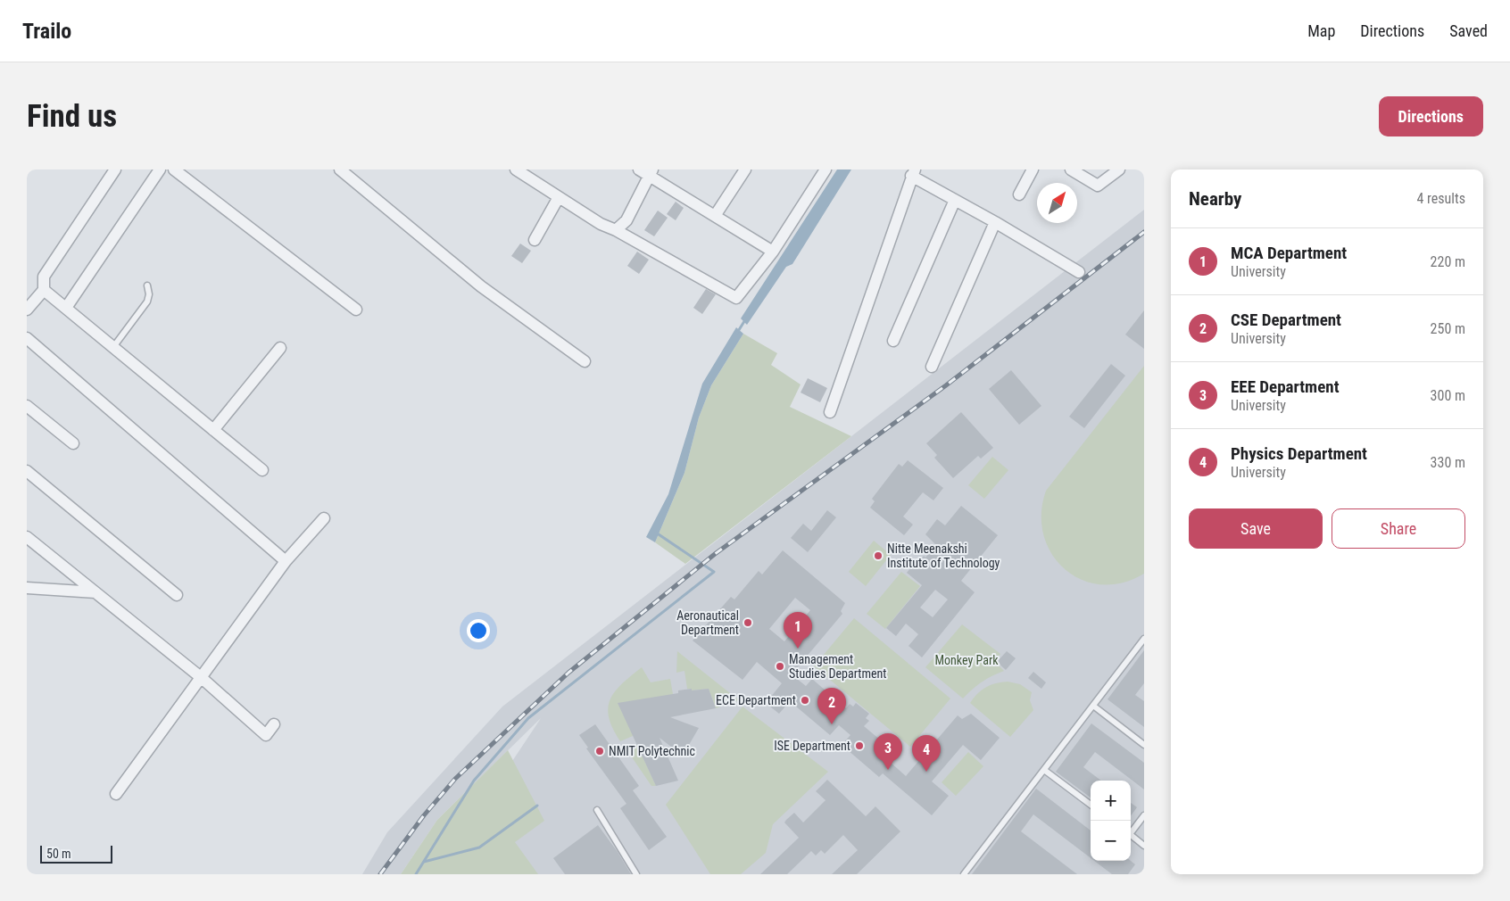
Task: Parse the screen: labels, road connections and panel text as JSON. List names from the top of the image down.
{
  "parks": ["Monkey Park"],
  "places": [
    "Nitte Meenakshi Institute of Technology",
    "Aeronautical Department",
    "Management Studies Department",
    "ECE Department",
    "ISE Department",
    "NMIT Polytechnic"
  ],
  "scale_bar": "50 m",
  "north": "top right",
  "page": {
    "header": "Trailo",
    "nav": ["Map", "Directions", "Saved"],
    "buttons": [
      "Directions",
      ["Save", "Share"]
    ],
    "title": "Find us",
    "heading": ["Nearby", "4 results"],
    "list": [
      {
        "mark": "1",
        "name": "MCA Department",
        "note": "University",
        "value": "220 m"
      },
      {
        "mark": "2",
        "name": "CSE Department",
        "note": "University",
        "value": "250 m"
      },
      {
        "mark": "3",
        "name": "EEE Department",
        "note": "University",
        "value": "300 m"
      },
      {
        "mark": "4",
        "name": "Physics Department",
        "note": "University",
        "value": "330 m"
      }
    ],
    "pins": [
      "1",
      "2",
      "3",
      "4"
    ],
    "map_buttons": ["+", "−"],
    "scale": "50 m"
  }
}
